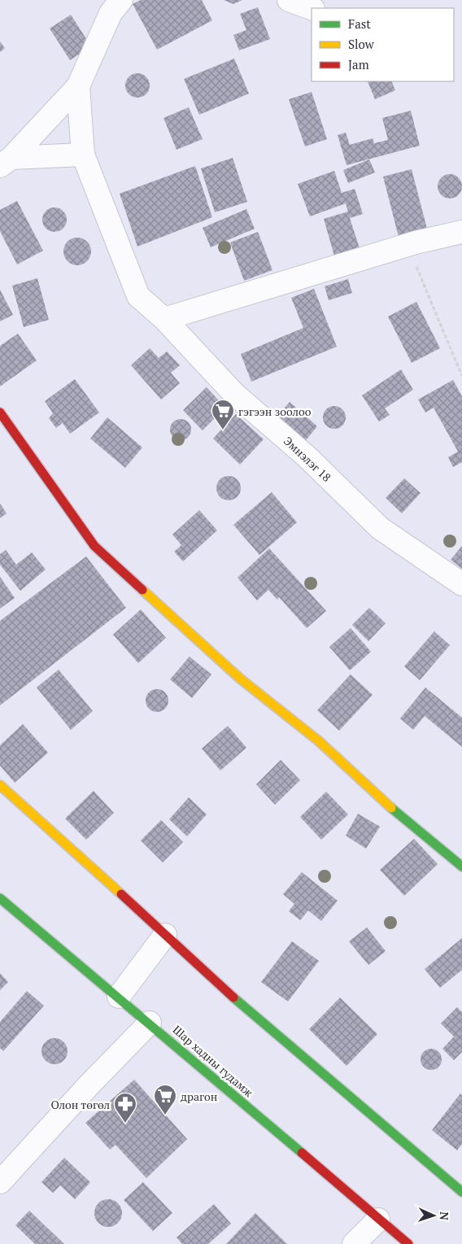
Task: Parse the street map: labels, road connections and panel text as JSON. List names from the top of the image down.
{
  "streets": {
    "street": ["Эмнэлэг 18", "Шар хадны гудамж"]
  },
  "places": {
    "supermarket": ["гэгээн зоолоо", "драгон"],
    "pharmacy": ["Олон төгөл"]
  },
  "legend": ["Fast", "Slow", "Jam"],
  "north": "right"
}
